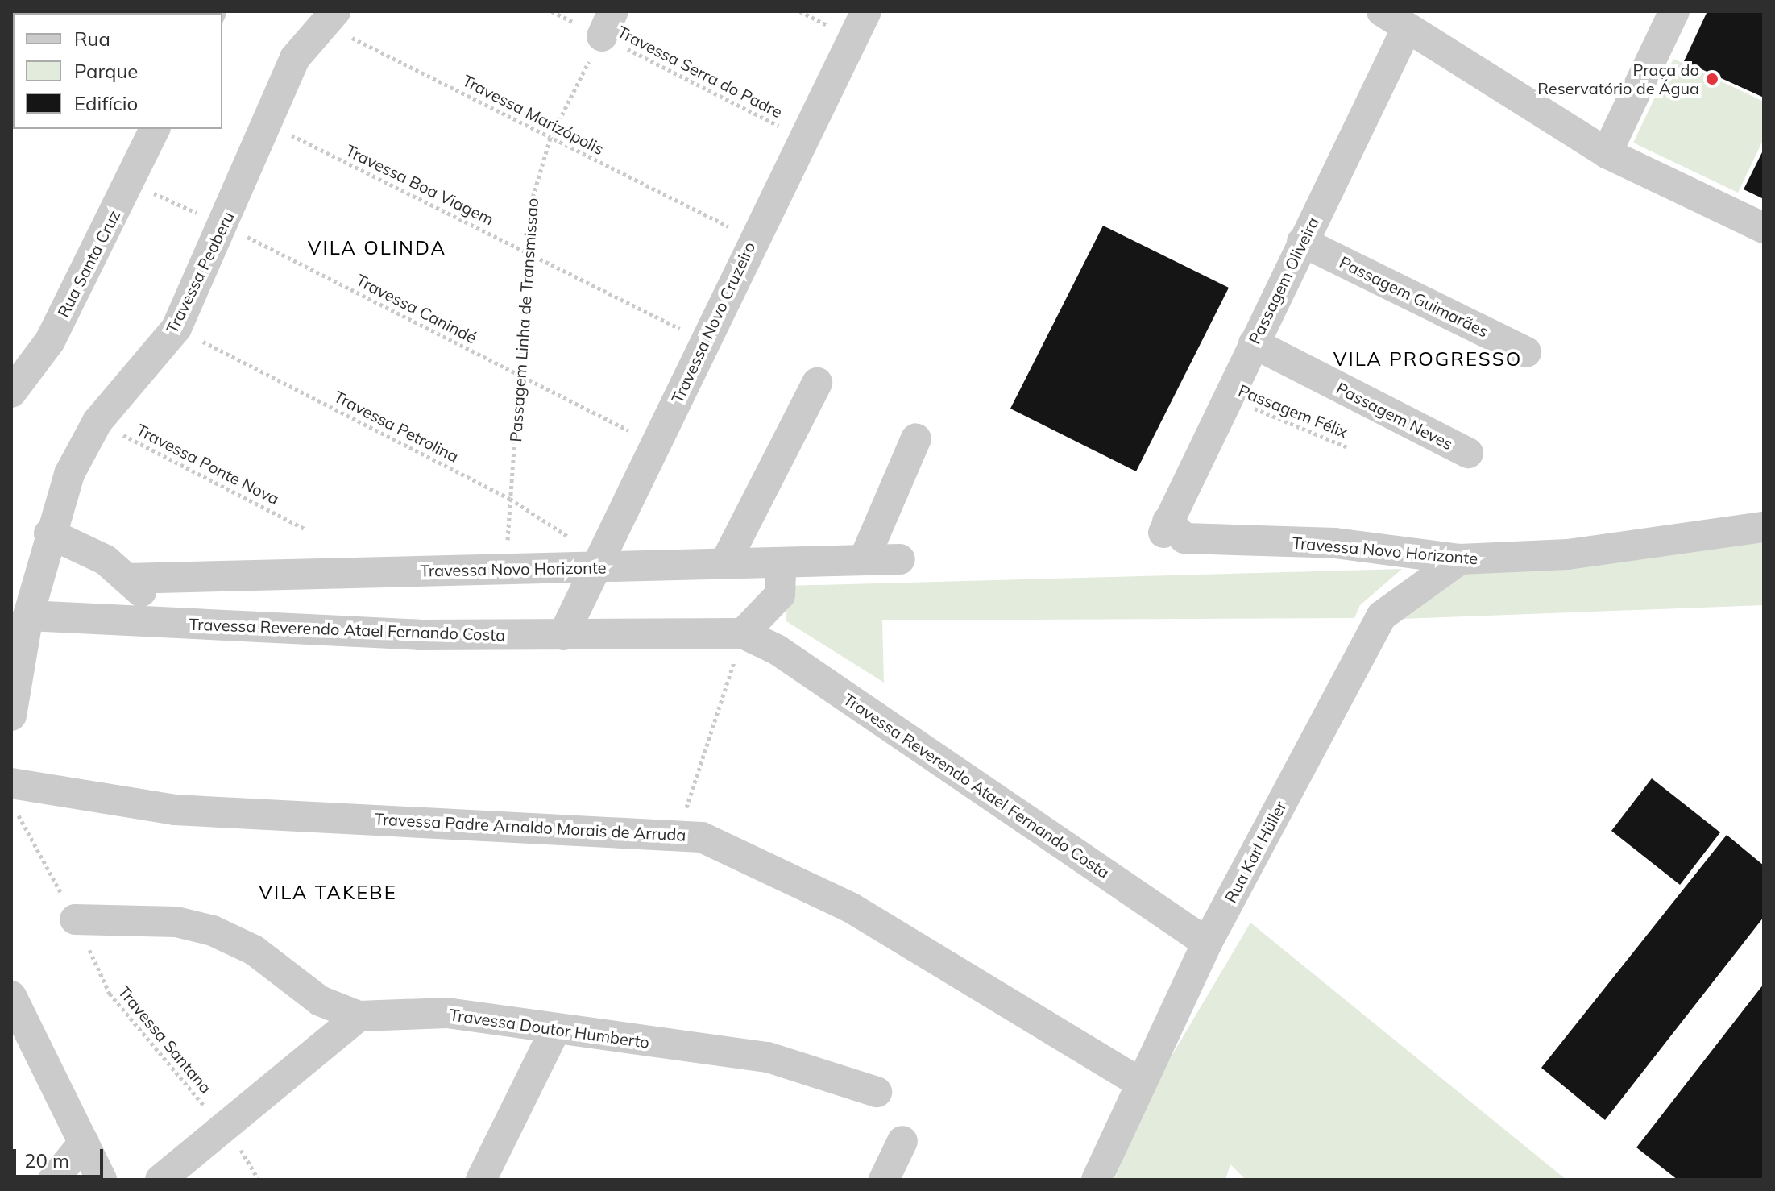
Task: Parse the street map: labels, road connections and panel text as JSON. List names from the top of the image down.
{
  "streets": {
    "street": [
      "Rua Santa Cruz",
      "Travessa Peaberu",
      "Passagem Oliveira",
      "Passagem Guimarães",
      "Travessa Novo Cruzeiro",
      "Passagem Neves",
      "Travessa Novo Horizonte",
      "Travessa Reverendo Atael Fernando Costa",
      "Travessa Padre Arnaldo Morais de Arruda",
      "Rua Karl Hüller",
      "Travessa Doutor Humberto"
    ],
    "path": [
      "Travessa Serra do Padre",
      "Travessa Marizópolis",
      "Travessa Boa Viagem",
      "Travessa Canindé",
      "Passagem Linha de Transmissao",
      "Passagem Félix",
      "Travessa Petrolina",
      "Travessa Ponte Nova",
      "Travessa Santana"
    ]
  },
  "crossings": [
    ["Travessa Serra do Padre", "Passagem Linha de Transmissao"],
    ["Travessa Serra do Padre", "Travessa Novo Cruzeiro"],
    ["Travessa Marizópolis", "Travessa Peaberu"],
    ["Travessa Marizópolis", "Passagem Linha de Transmissao"],
    ["Travessa Marizópolis", "Travessa Novo Cruzeiro"],
    ["Travessa Boa Viagem", "Travessa Peaberu"],
    ["Travessa Boa Viagem", "Passagem Linha de Transmissao"],
    ["Travessa Boa Viagem", "Travessa Novo Cruzeiro"],
    ["Rua Santa Cruz", "Travessa Canindé"],
    ["Travessa Peaberu", "Travessa Canindé"],
    ["Travessa Peaberu", "Travessa Petrolina"],
    ["Travessa Peaberu", "Travessa Ponte Nova"],
    ["Travessa Peaberu", "Travessa Reverendo Atael Fernando Costa"],
    ["Passagem Oliveira", "Passagem Guimarães"],
    ["Passagem Oliveira", "Passagem Félix"],
    ["Passagem Oliveira", "Passagem Neves"],
    ["Passagem Oliveira", "Travessa Novo Horizonte"],
    ["Travessa Canindé", "Passagem Linha de Transmissao"],
    ["Travessa Canindé", "Travessa Novo Cruzeiro"],
    ["Passagem Linha de Transmissao", "Travessa Petrolina"],
    ["Passagem Linha de Transmissao", "Travessa Novo Horizonte"],
    ["Travessa Novo Cruzeiro", "Travessa Petrolina"],
    ["Travessa Novo Cruzeiro", "Travessa Novo Horizonte"],
    ["Travessa Novo Cruzeiro", "Travessa Reverendo Atael Fernando Costa"],
    ["Travessa Petrolina", "Travessa Novo Horizonte"],
    ["Travessa Novo Horizonte", "Rua Karl Hüller"],
    ["Travessa Reverendo Atael Fernando Costa", "Rua Karl Hüller"],
    ["Travessa Padre Arnaldo Morais de Arruda", "Rua Karl Hüller"]
  ],
  "districts": ["VILA OLINDA", "VILA PROGRESSO", "VILA TAKEBE"],
  "places": ["Praça do Reservatório de Água"],
  "legend": ["Rua", "Parque", "Edifício"],
  "scale_bar": "20 m"
}
